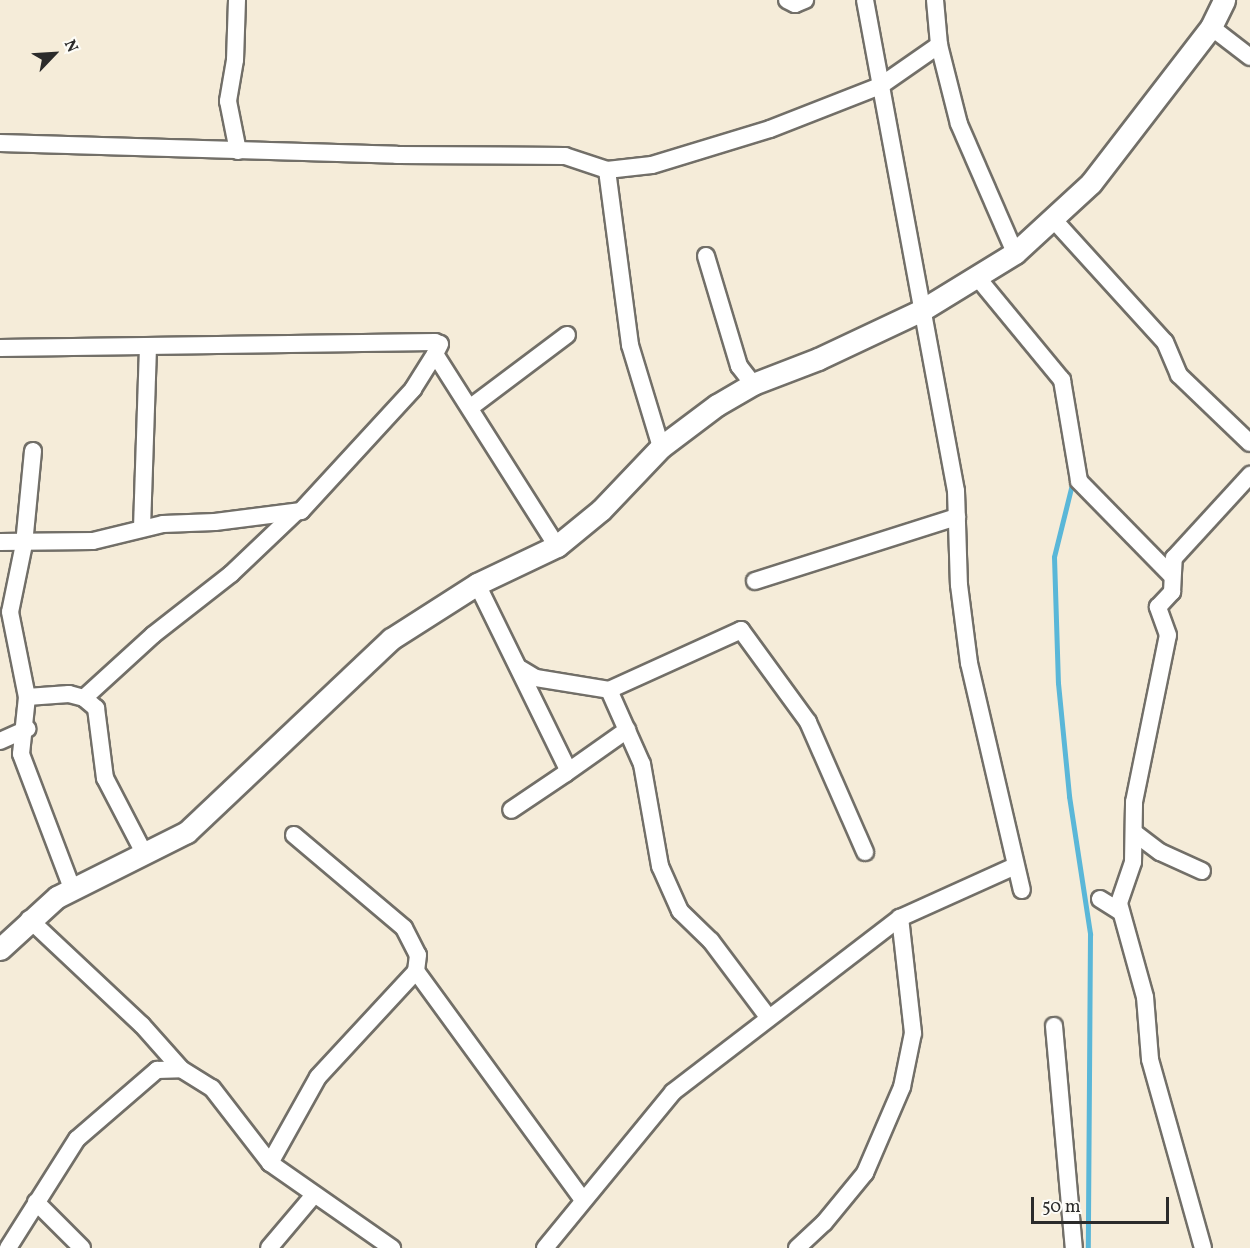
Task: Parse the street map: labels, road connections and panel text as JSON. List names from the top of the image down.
{
  "scale_bar": "50 m",
  "north": "top right"
}
